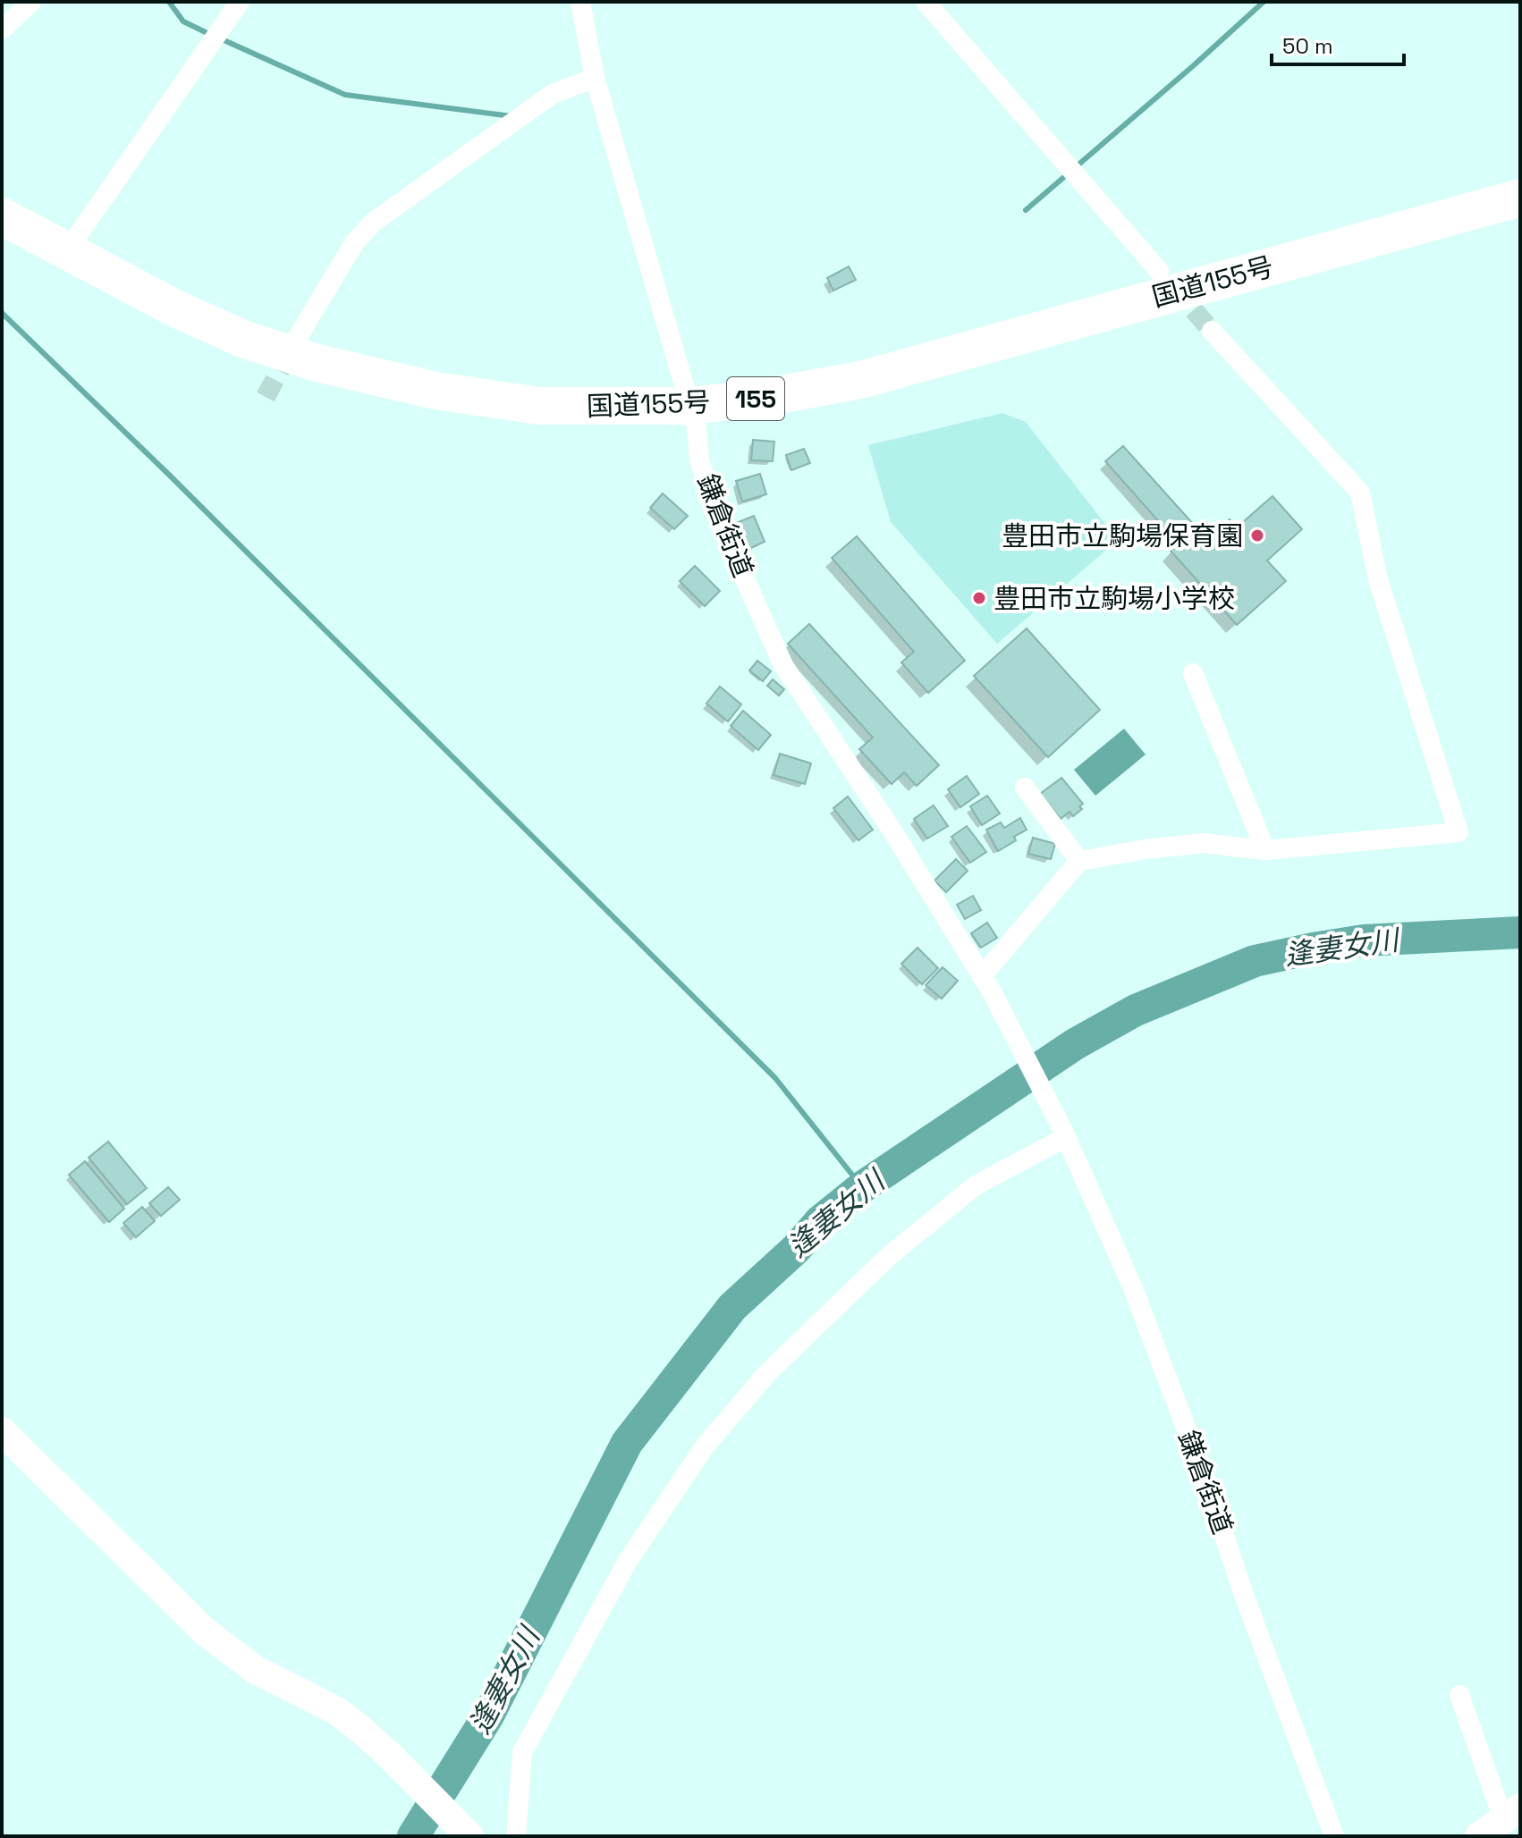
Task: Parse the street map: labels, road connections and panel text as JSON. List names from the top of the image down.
{
  "streets": {
    "highway": ["国道155号", "155"],
    "street": ["鎌倉街道"]
  },
  "crossings": [
    ["国道155号", "鎌倉街道"]
  ],
  "water": ["逢妻女川"],
  "places": ["豊田市立駒場保育園", "豊田市立駒場小学校"],
  "scale_bar": "50 m"
}
